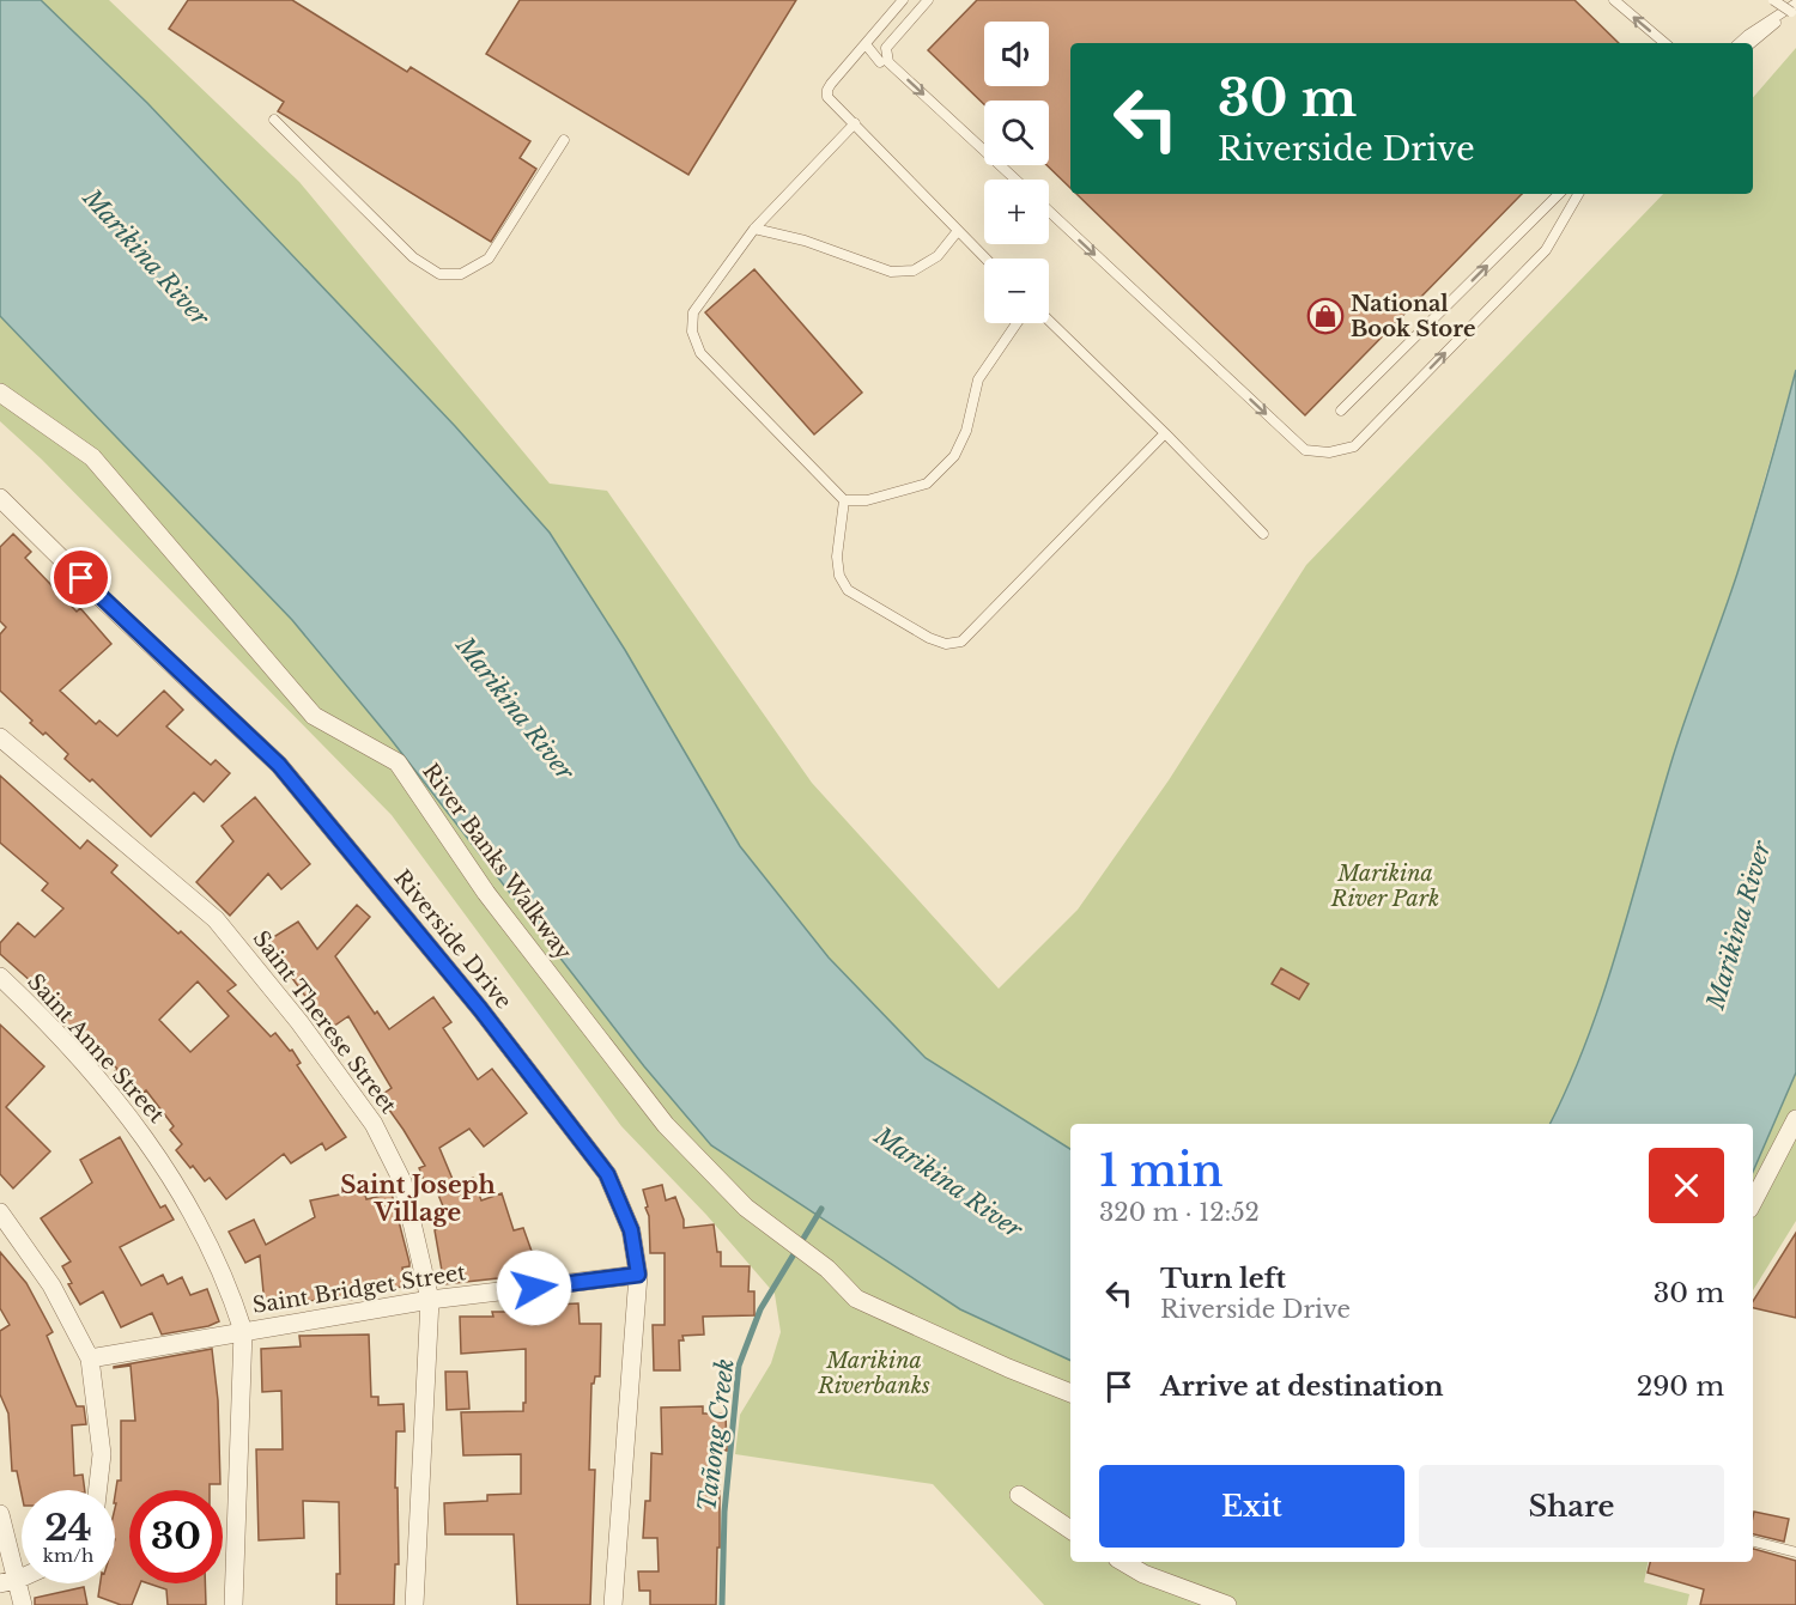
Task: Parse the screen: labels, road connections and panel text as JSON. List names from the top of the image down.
{
  "streets": {
    "street": [
      "River Banks Walkway",
      "Riverside Drive",
      "Saint Therese Street",
      "Saint Anne Street",
      "Saint Bridget Street"
    ]
  },
  "crossings": [
    ["Riverside Drive", "Saint Bridget Street"],
    ["Saint Therese Street", "Saint Bridget Street"],
    ["Saint Anne Street", "Saint Bridget Street"]
  ],
  "districts": ["Saint Joseph Village"],
  "water": ["Marikina River", "Tañong Creek"],
  "parks": ["Marikina River Park", "Marikina Riverbanks"],
  "places": {
    "shop": ["National Book Store"]
  },
  "page": {
    "map_buttons": ["+", "−"],
    "turn": ["30 m", "Riverside Drive"],
    "heading": ["1 min", "320 m · 12:52"],
    "list": [
      {
        "name": "Turn left",
        "note": "Riverside Drive",
        "value": "30 m"
      },
      {
        "name": "Arrive at destination",
        "value": "290 m"
      }
    ],
    "buttons": ["Exit", "Share"],
    "speed": "24 km/h",
    "limit": "30"
  }
}
